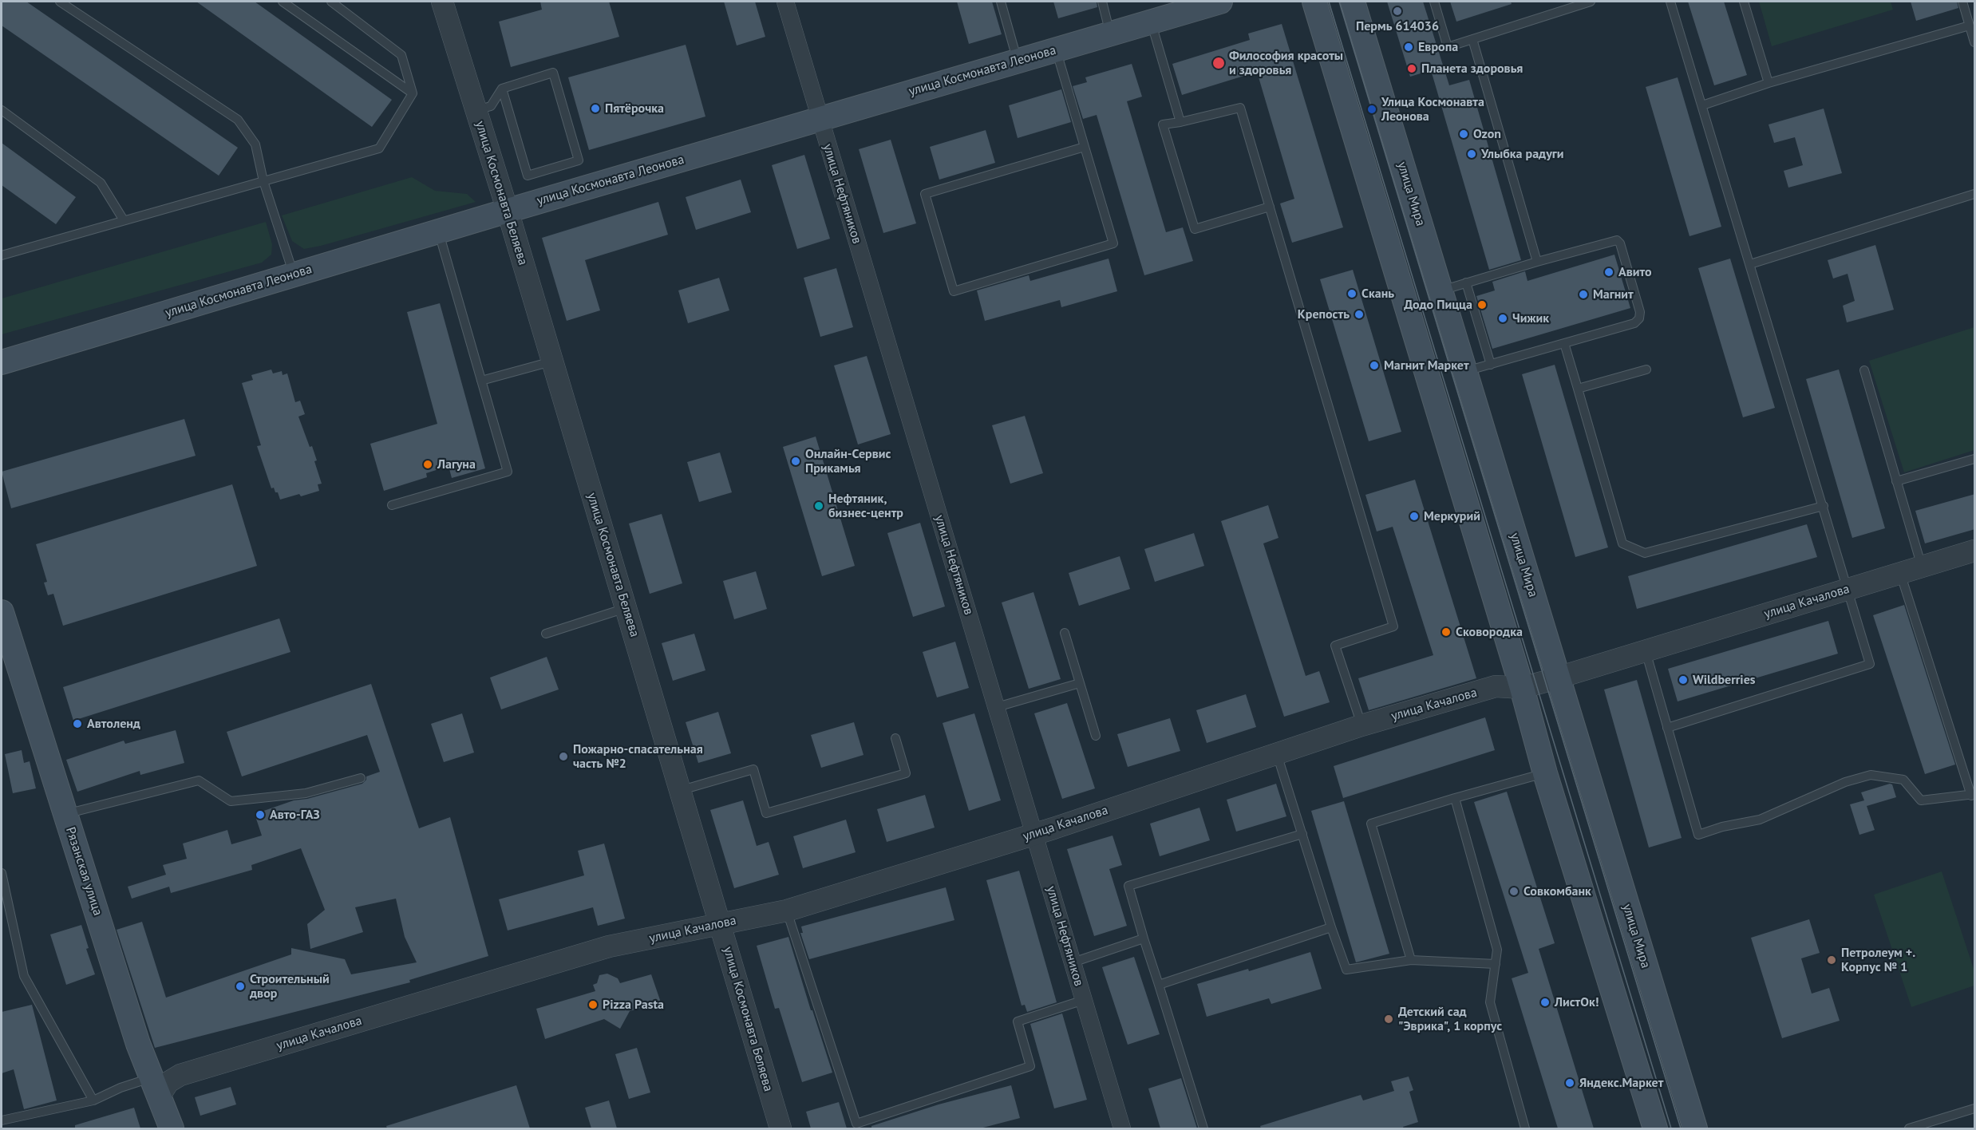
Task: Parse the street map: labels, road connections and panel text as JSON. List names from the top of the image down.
{
  "streets": {
    "main road": ["улица Космонавта Леонова", "улица Мира", "Рязанская улица"],
    "street": ["улица Космонавта Беляева", "улица Нефтяников", "улица Качалова"]
  },
  "crossings": [
    ["улица Космонавта Леонова", "улица Космонавта Беляева"],
    ["улица Космонавта Леонова", "улица Нефтяников"],
    ["улица Космонавта Беляева", "улица Качалова"],
    ["улица Нефтяников", "улица Качалова"],
    ["улица Мира", "улица Качалова"],
    ["улица Качалова", "Рязанская улица"]
  ],
  "places": [
    "Пермь 614036",
    "Европа",
    "Философия красоты и здоровья",
    "Планета здоровья",
    "Пятёрочка",
    "Улица Космонавта Леонова",
    "Ozon",
    "Улыбка радуги",
    "Авито",
    "Скань",
    "Магнит",
    "Додо Пицца",
    "Крепость",
    "Чижик",
    "Магнит Маркет",
    "Онлайн-Сервис Прикамья",
    "Лагуна",
    "Нефтяник, бизнес-центр",
    "Меркурий",
    "Сковородка",
    "Wildberries",
    "Автоленд",
    "Пожарно-спасательная часть №2",
    "Авто-ГАЗ",
    "Совкомбанк",
    "Петролеум +. Корпус № 1",
    "Строительный двор",
    "ЛистОк!",
    "Pizza Pasta",
    "Детский сад \"Эврика\", 1 корпус",
    "Яндекс.Маркет"
  ]
}
